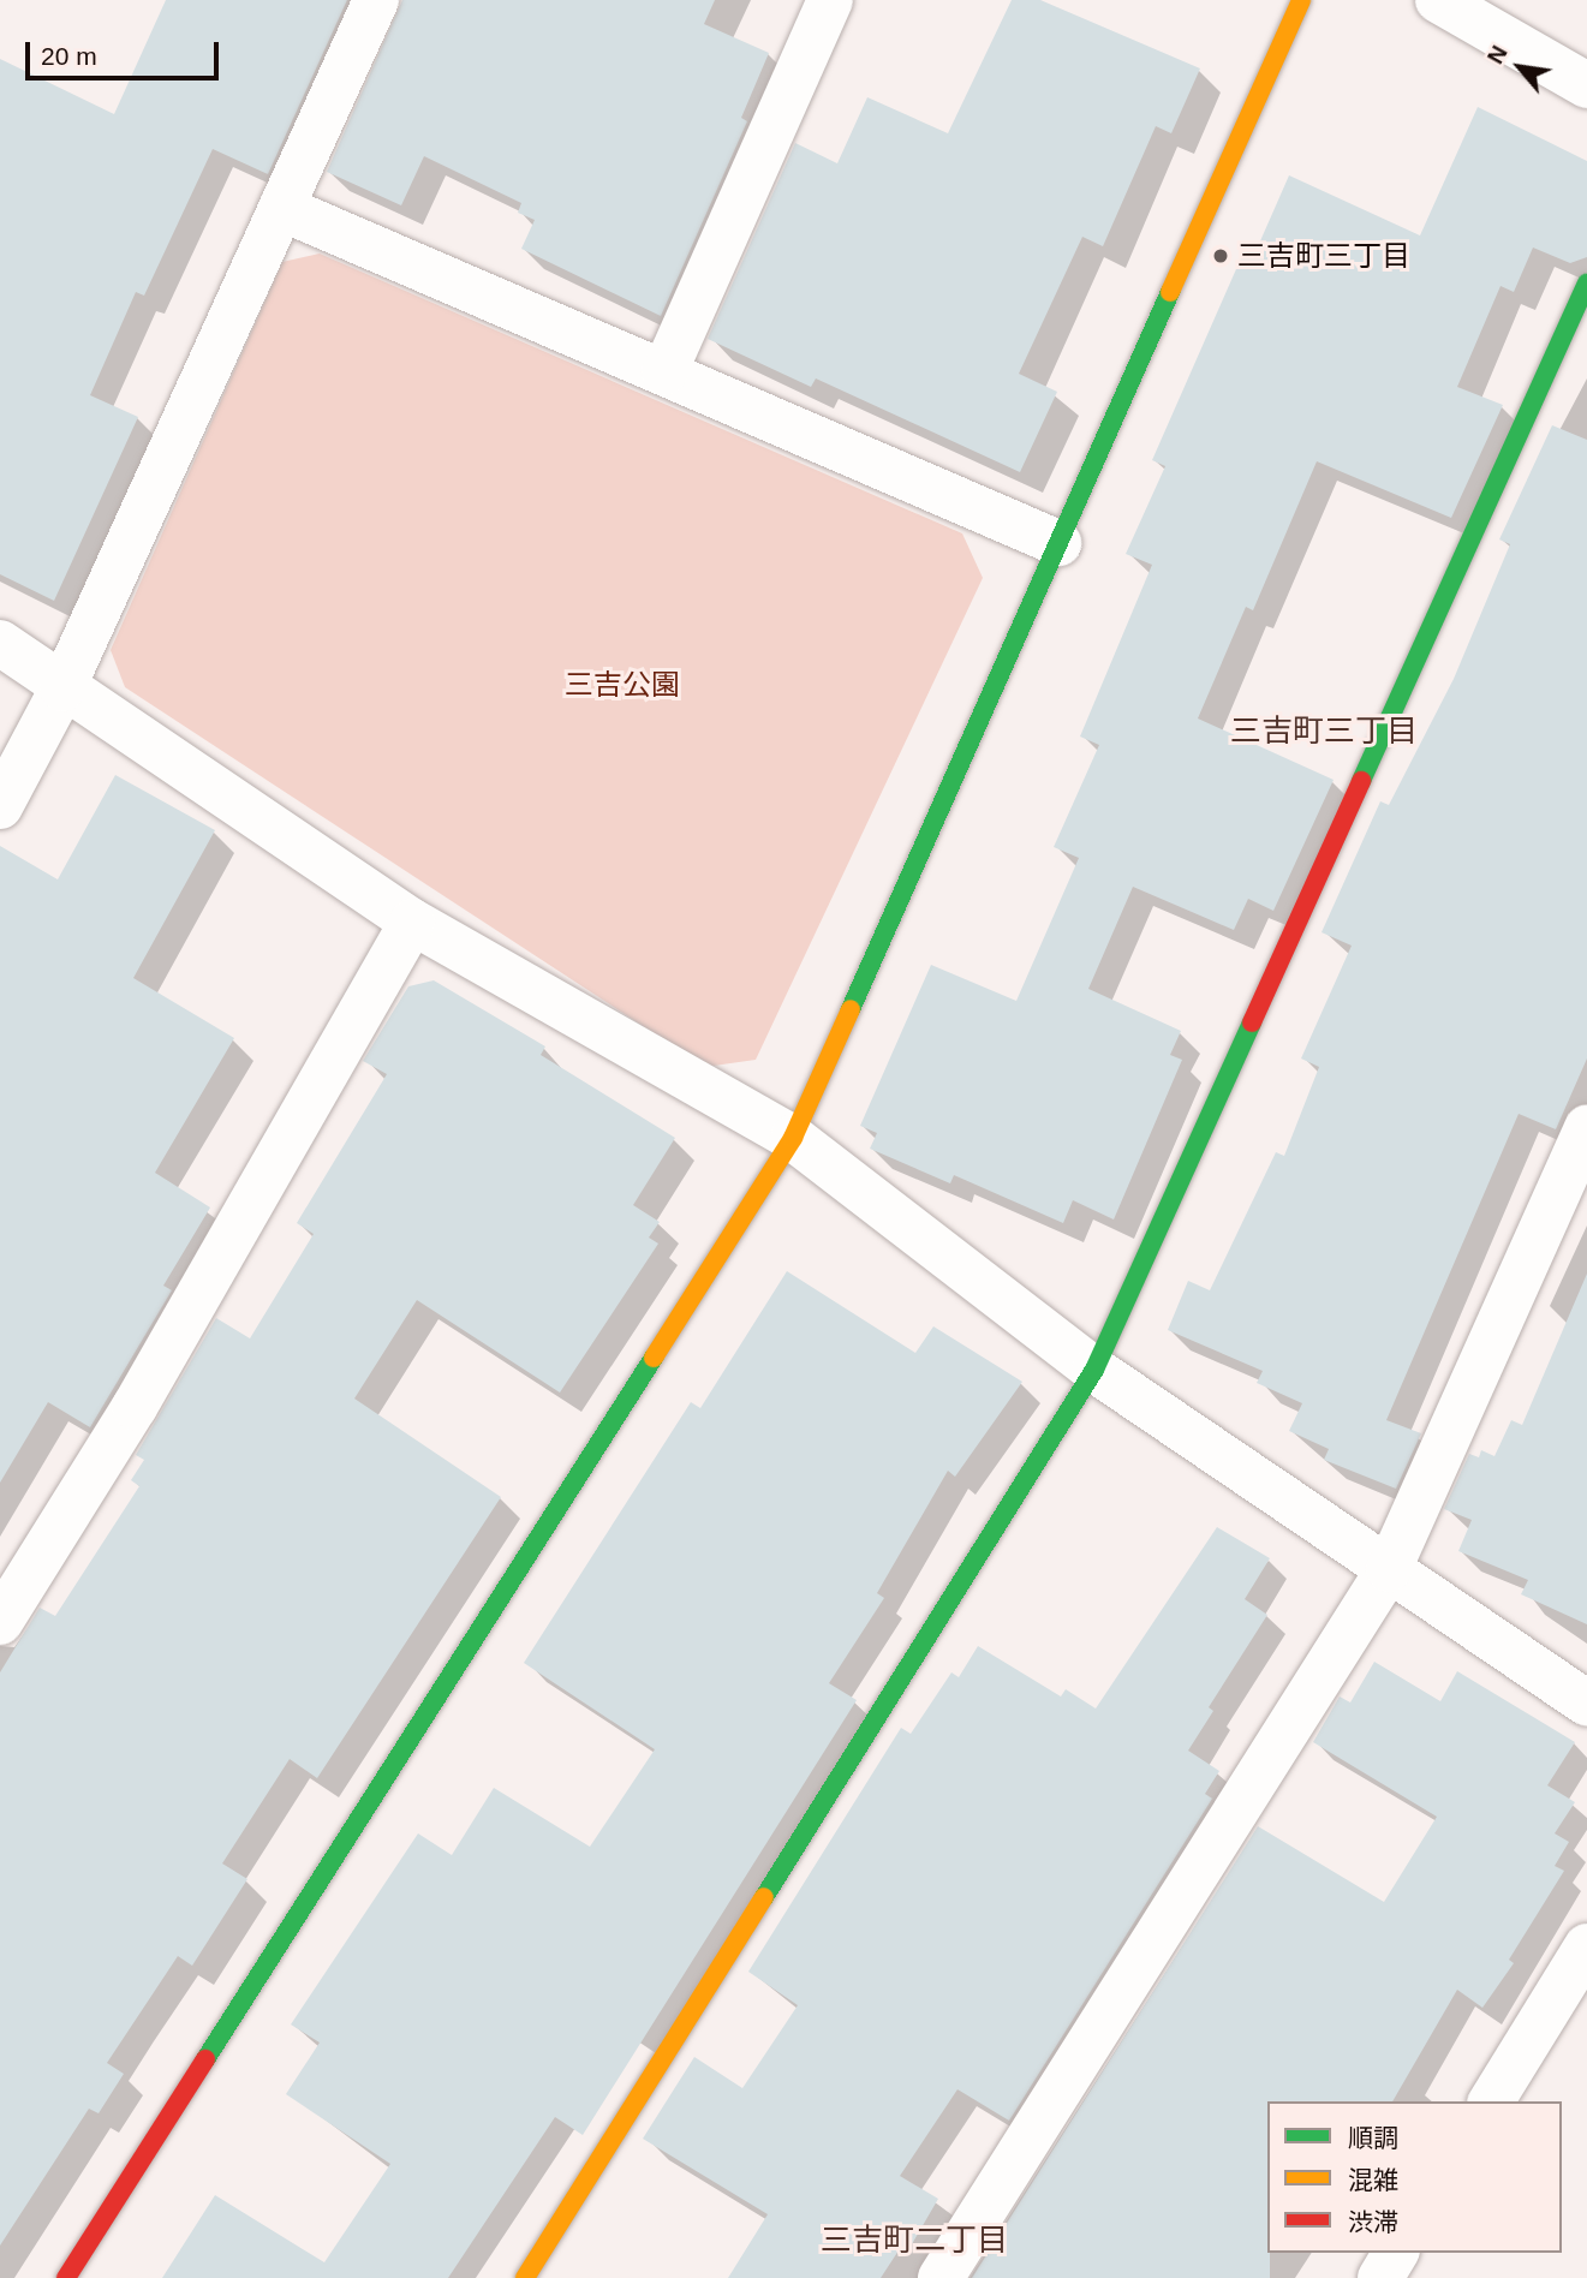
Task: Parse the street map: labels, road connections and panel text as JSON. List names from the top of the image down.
{
  "districts": ["三吉町三丁目", "三吉町二丁目"],
  "parks": ["三吉公園"],
  "places": ["三吉町三丁目"],
  "legend": ["順調", "混雑", "渋滞"],
  "scale_bar": "20 m",
  "north": "top left"
}
